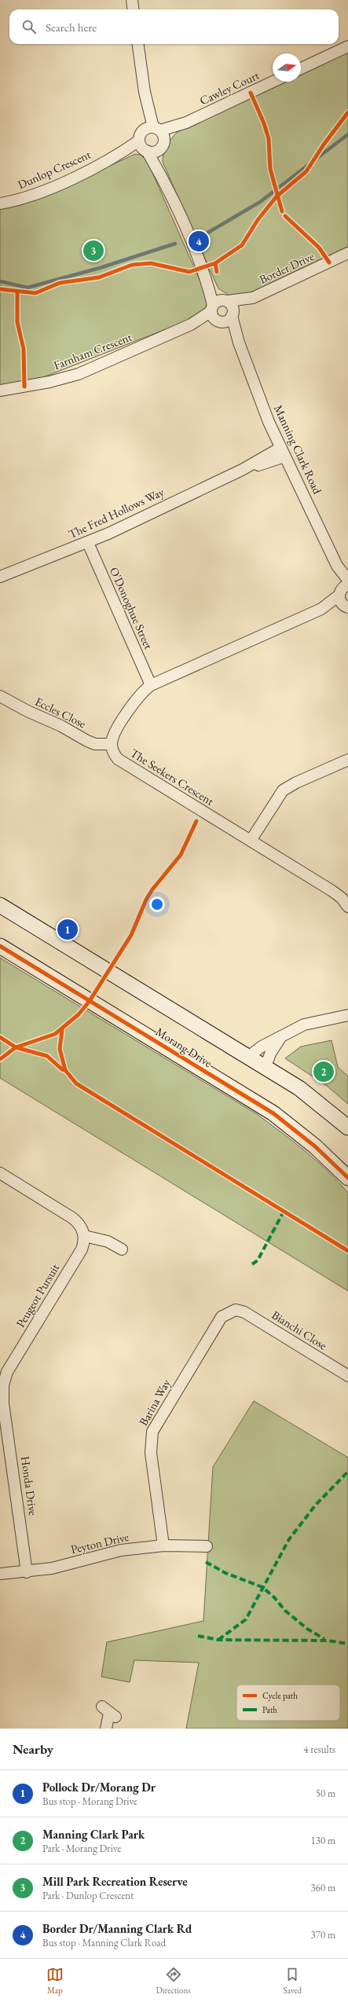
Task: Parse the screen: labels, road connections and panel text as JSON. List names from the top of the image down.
{
  "streets": {
    "main road": ["Morang Drive"],
    "street": [
      "Cawley Court",
      "Dunlop Crescent",
      "Border Drive",
      "Farnham Crescent",
      "Manning Clark Road",
      "The Fred Hollows Way",
      "O'Donoghue Street",
      "Eccles Close",
      "The Seekers Crescent",
      "Peugeot Pursuit",
      "Bianchi Close",
      "Barina Way",
      "Honda Drive",
      "Peyton Drive"
    ]
  },
  "crossings": [
    ["Dunlop Crescent", "Manning Clark Road"],
    ["Border Drive", "Farnham Crescent"],
    ["Border Drive", "Manning Clark Road"],
    ["Farnham Crescent", "Manning Clark Road"],
    ["Manning Clark Road", "The Fred Hollows Way"],
    ["The Fred Hollows Way", "O'Donoghue Street"],
    ["Eccles Close", "The Seekers Crescent"],
    ["Peugeot Pursuit", "Honda Drive"],
    ["Bianchi Close", "Barina Way"],
    ["Barina Way", "Peyton Drive"],
    ["Honda Drive", "Peyton Drive"]
  ],
  "legend": ["Cycle path", "Path"],
  "north": "right",
  "page": {
    "search": "Search here",
    "pins": [
      "4",
      "3",
      "1",
      "2"
    ],
    "heading": ["Nearby", "4 results"],
    "list": [
      {
        "mark": "1",
        "name": "Pollock Dr/Morang Dr",
        "note": "Bus stop · Morang Drive",
        "value": "50 m"
      },
      {
        "mark": "2",
        "name": "Manning Clark Park",
        "note": "Park · Morang Drive",
        "value": "130 m"
      },
      {
        "mark": "3",
        "name": "Mill Park Recreation Reserve",
        "note": "Park · Dunlop Crescent",
        "value": "360 m"
      },
      {
        "mark": "4",
        "name": "Border Dr/Manning Clark Rd",
        "note": "Bus stop · Manning Clark Road",
        "value": "370 m"
      }
    ],
    "nav": ["Map", "Directions", "Saved"]
  }
}
